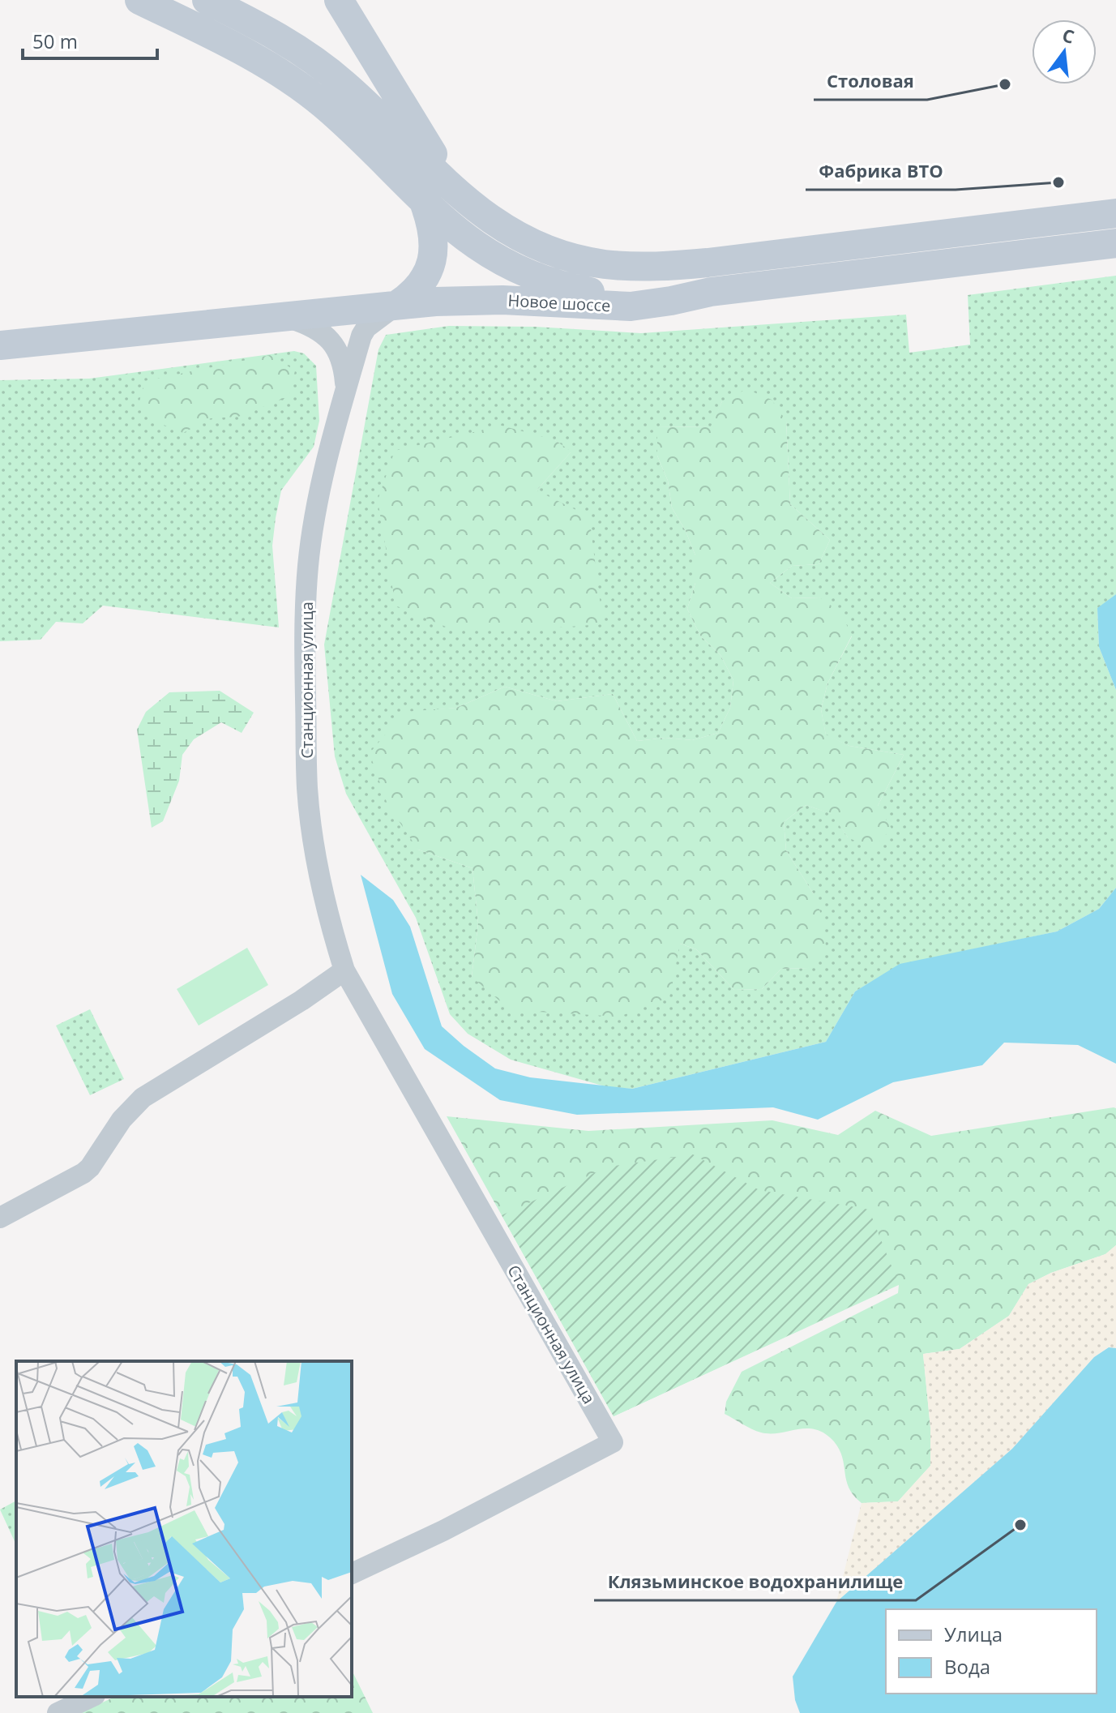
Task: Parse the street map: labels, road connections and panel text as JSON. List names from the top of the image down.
{
  "streets": {
    "main road": ["Новое шоссе"],
    "street": ["Станционная улица"]
  },
  "crossings": [
    ["Новое шоссе", "Станционная улица"]
  ],
  "places": ["Столовая", "Фабрика ВТО", "Клязьминское водохранилище"],
  "legend": ["Улица", "Вода"],
  "scale_bar": "50 m",
  "north": "top"
}
